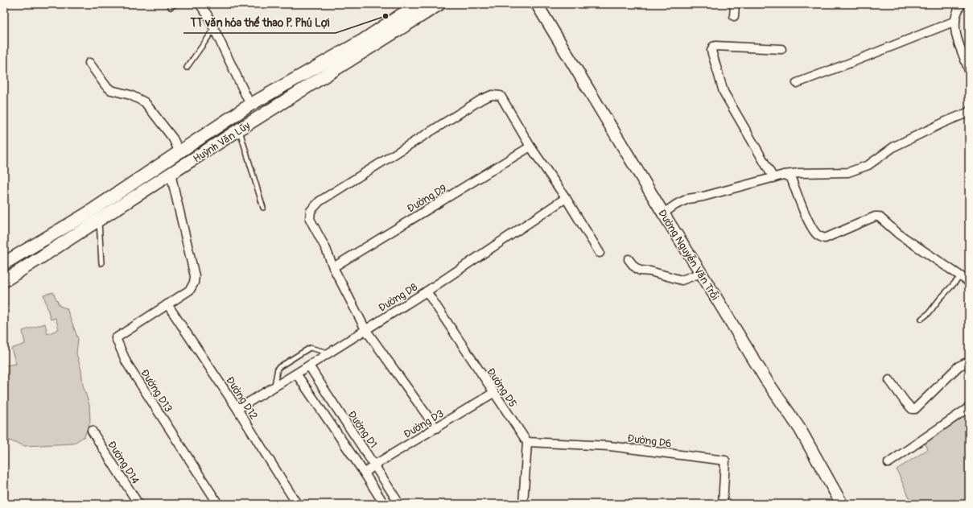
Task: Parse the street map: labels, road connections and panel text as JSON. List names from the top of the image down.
{
  "streets": {
    "main road": ["Huỳnh Văn Lũy"],
    "street": [
      "Đường D9",
      "Đường Nguyễn Văn Trỗi",
      "Đường D8",
      "Đường D5",
      "Đường D13",
      "Đường D12",
      "Đường D3",
      "Đường D1",
      "Đường D6",
      "Đường D14"
    ]
  },
  "crossings": [
    ["Đường D8", "Đường D5"],
    ["Đường D8", "Đường D12"],
    ["Đường D8", "Đường D1"],
    ["Đường D5", "Đường D3"],
    ["Đường D5", "Đường D6"],
    ["Đường D13", "Đường D12"],
    ["Đường D3", "Đường D1"]
  ],
  "places": ["TT văn hóa thể thao P. Phú Lợi"]
}
